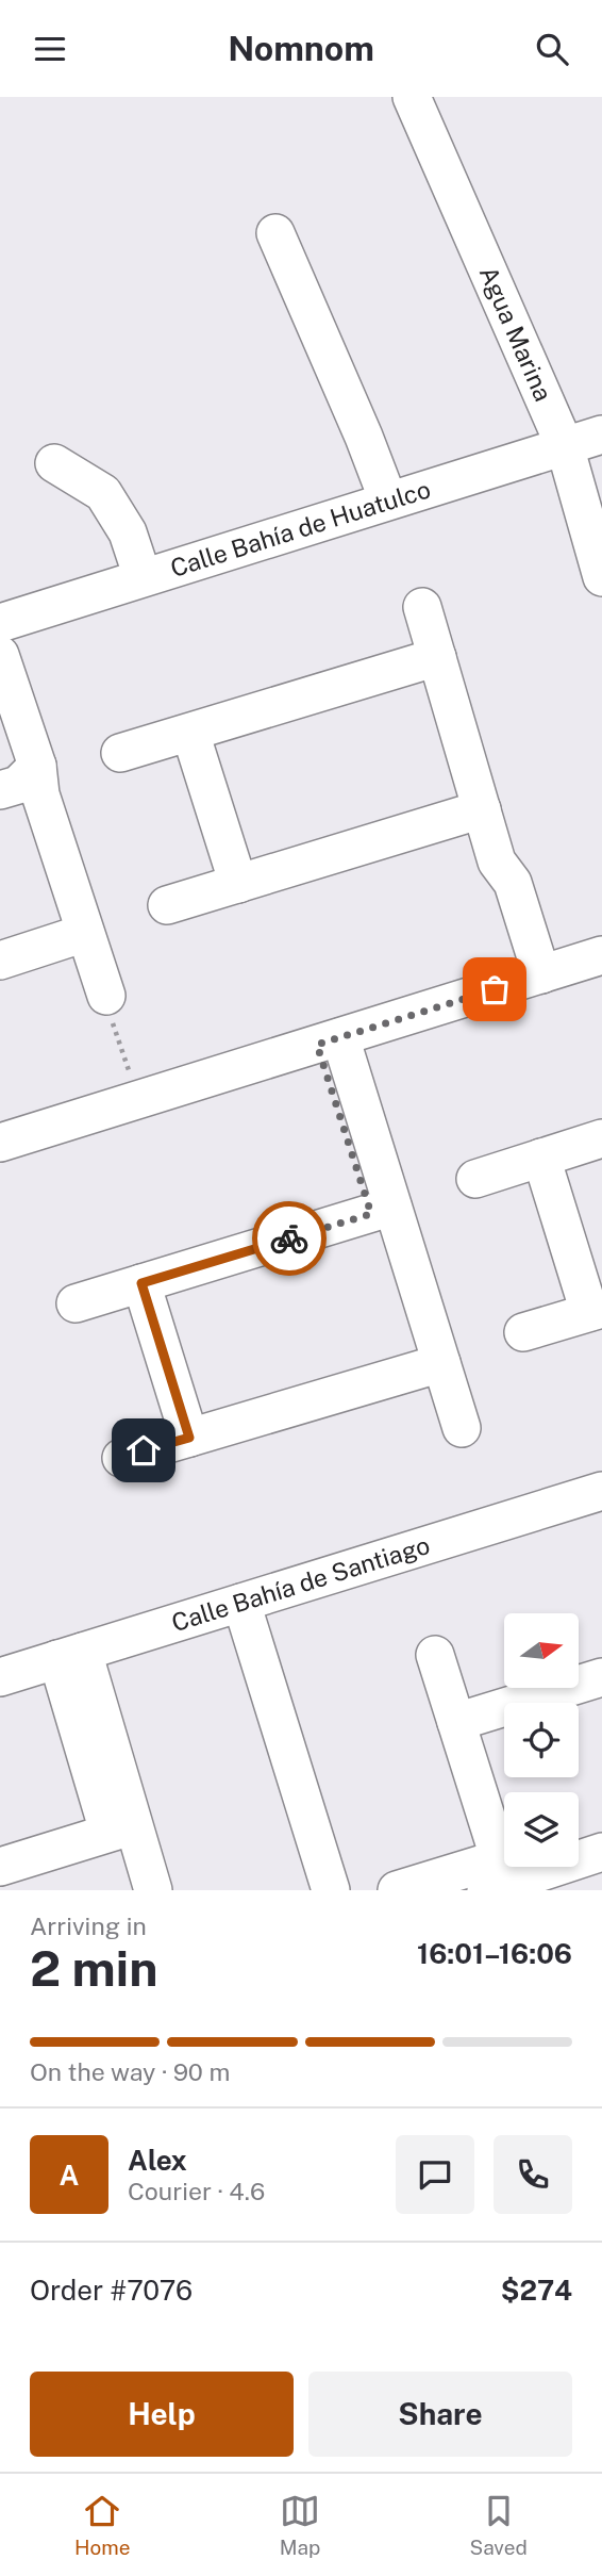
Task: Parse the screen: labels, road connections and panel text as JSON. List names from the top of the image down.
{
  "streets": {
    "street": ["Agua Marina", "Calle Bahía de Huatulco", "Calle Bahía de Santiago"]
  },
  "crossings": [
    ["Agua Marina", "Calle Bahía de Huatulco"]
  ],
  "north": "right",
  "page": {
    "header": "Nomnom",
    "heading": ["2 min", "Arriving in", "16:01–16:06"],
    "panel": [
      "Alex",
      "Courier · 4.6",
      "Order #7076",
      "$274"
    ],
    "bar": "On the way · 90 m",
    "round": "A",
    "buttons": ["Help", "Share"],
    "tabs": ["Home", "Map", "Saved"]
  }
}
